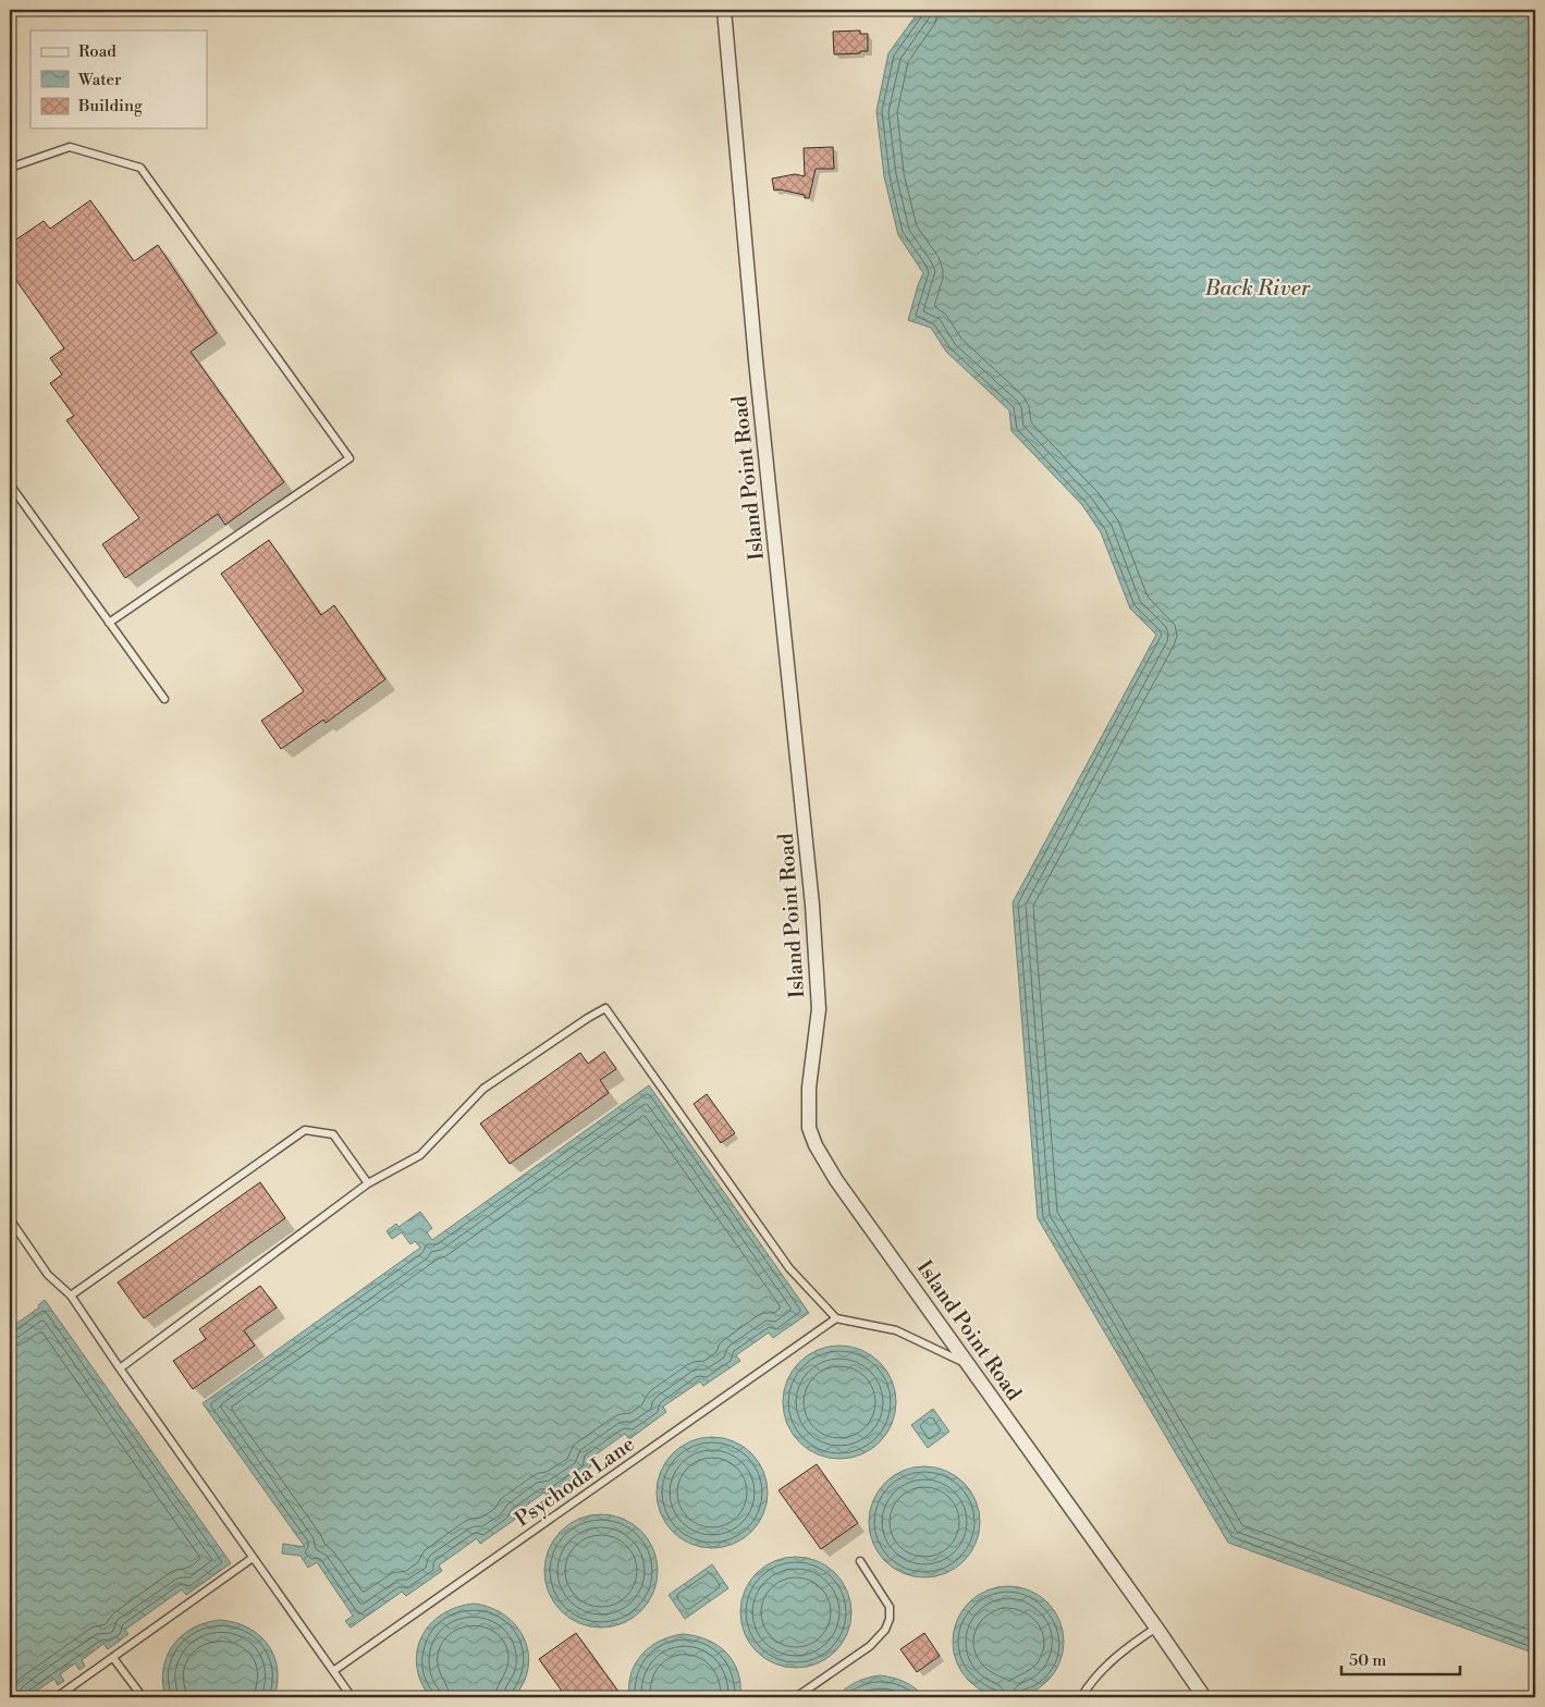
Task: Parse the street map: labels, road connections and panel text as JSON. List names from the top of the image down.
{
  "streets": {
    "street": ["Island Point Road"],
    "lane": ["Psychoda Lane"]
  },
  "water": ["Back River"],
  "legend": ["Road", "Water", "Building"],
  "scale_bar": "50 m"
}
